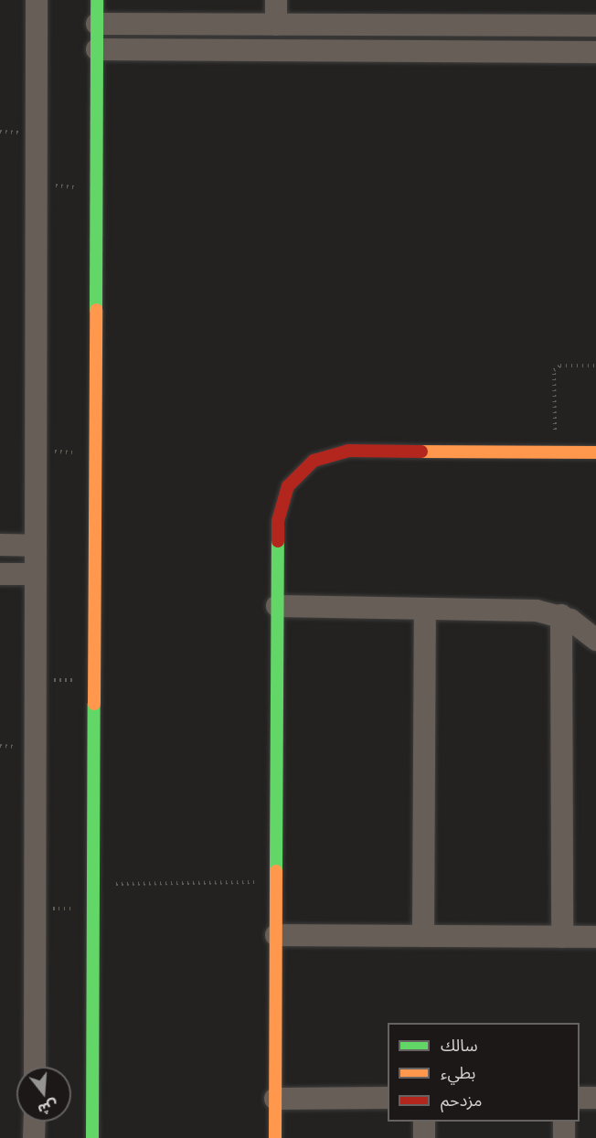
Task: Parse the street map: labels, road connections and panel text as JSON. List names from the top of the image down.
{
  "legend": ["سالك", "بطيء", "مزدحم"],
  "north": "bottom"
}
